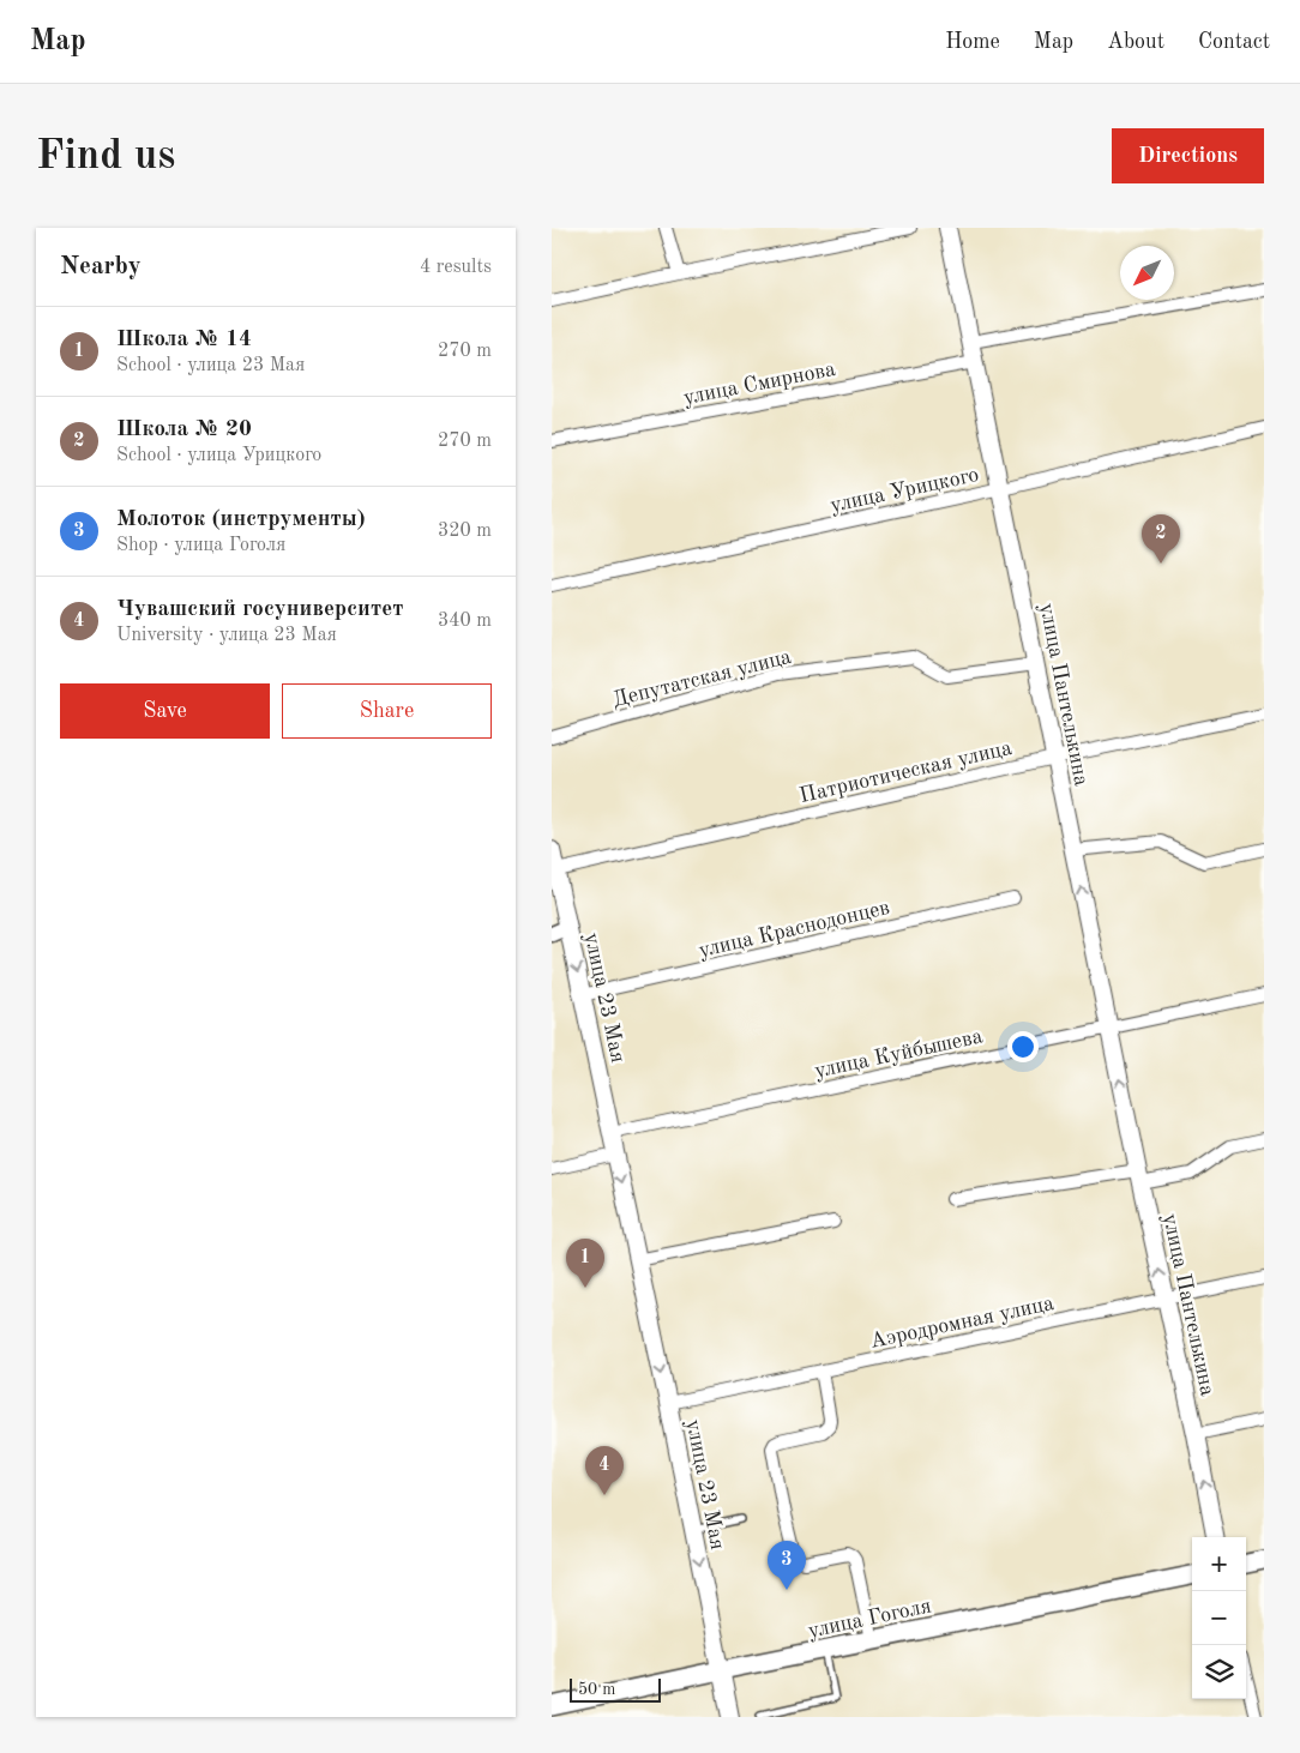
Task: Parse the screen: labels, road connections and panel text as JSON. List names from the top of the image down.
{
  "streets": {
    "main road": ["улица Пантелькина", "улица 23 Мая", "улица Гоголя"],
    "street": [
      "улица Смирнова",
      "улица Урицкого",
      "Депутатская улица",
      "Патриотическая улица",
      "улица Краснодонцев",
      "улица Куйбышева",
      "Аэродромная улица"
    ]
  },
  "crossings": [
    ["улица Смирнова", "улица Пантелькина"],
    ["улица Урицкого", "улица Пантелькина"],
    ["Депутатская улица", "улица Пантелькина"],
    ["улица Пантелькина", "Патриотическая улица"],
    ["улица Пантелькина", "улица Куйбышева"],
    ["улица Пантелькина", "Аэродромная улица"],
    ["Патриотическая улица", "улица 23 Мая"],
    ["улица Краснодонцев", "улица 23 Мая"],
    ["улица 23 Мая", "улица Куйбышева"],
    ["улица 23 Мая", "Аэродромная улица"],
    ["улица 23 Мая", "улица Гоголя"]
  ],
  "one_way": ["улица Пантелькина", "улица 23 Мая"],
  "scale_bar": "50 m",
  "north": "bottom left",
  "page": {
    "header": "Map",
    "nav": [
      "Home",
      "Map",
      "About",
      "Contact"
    ],
    "buttons": [
      "Directions",
      ["Save", "Share"]
    ],
    "title": "Find us",
    "heading": ["Nearby", "4 results"],
    "list": [
      {
        "mark": "1",
        "name": "Школа № 14",
        "note": "School · улица 23 Мая",
        "value": "270 m"
      },
      {
        "mark": "2",
        "name": "Школа № 20",
        "note": "School · улица Урицкого",
        "value": "270 m"
      },
      {
        "mark": "3",
        "name": "Молоток (инструменты)",
        "note": "Shop · улица Гоголя",
        "value": "320 m"
      },
      {
        "mark": "4",
        "name": "Чувашский госуниверситет",
        "note": "University · улица 23 Мая",
        "value": "340 m"
      }
    ],
    "pins": [
      "2",
      "1",
      "4",
      "3"
    ],
    "map_buttons": ["+", "−"],
    "scale": "50 m"
  }
}
